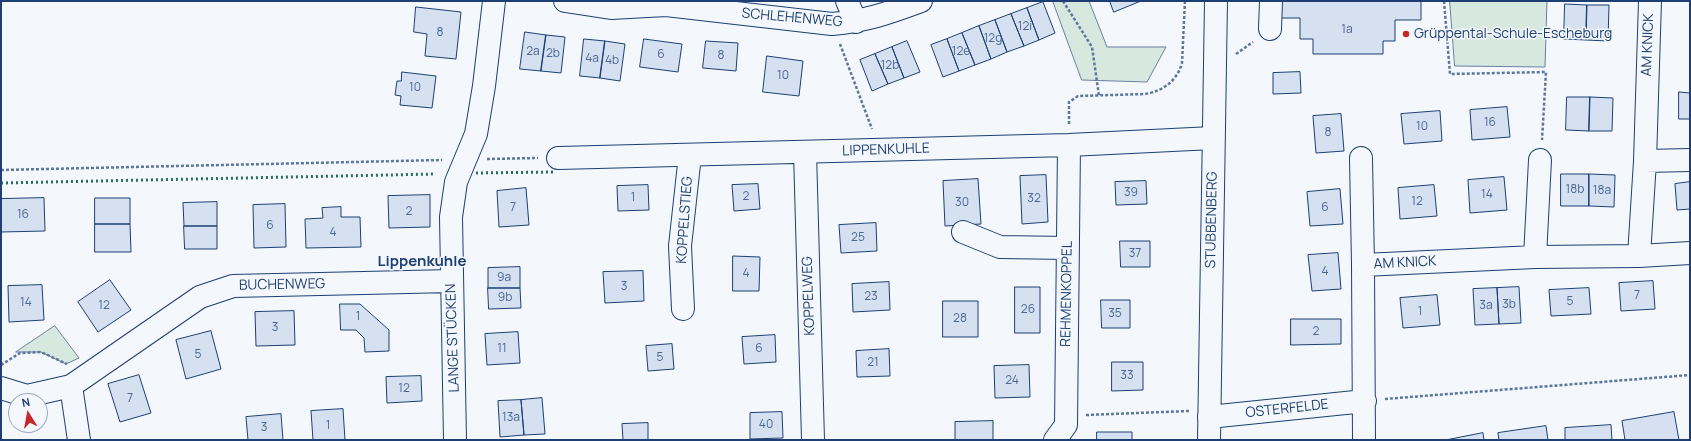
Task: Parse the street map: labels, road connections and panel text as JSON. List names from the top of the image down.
{
  "streets": {
    "street": [
      "SCHLEHENWEG",
      "AM KNICK",
      "LIPPENKUHLE",
      "KOPPELSTIEG",
      "STUBBENBERG",
      "BUCHENWEG",
      "REHMENKOPPEL",
      "KOPPELWEG",
      "LANGE STÜCKEN",
      "OSTERFELDE"
    ]
  },
  "crossings": [
    ["AM KNICK", "OSTERFELDE"],
    ["LIPPENKUHLE", "KOPPELSTIEG"],
    ["LIPPENKUHLE", "STUBBENBERG"],
    ["LIPPENKUHLE", "REHMENKOPPEL"],
    ["LIPPENKUHLE", "KOPPELWEG"],
    ["STUBBENBERG", "OSTERFELDE"],
    ["BUCHENWEG", "LANGE STÜCKEN"]
  ],
  "districts": ["Lippenkuhle"],
  "places": ["Grüppental-Schule-Escheburg"],
  "house_numbers": [
    "12i",
    "1a",
    "8",
    "12g",
    "2a",
    "12e",
    "2b",
    "6",
    "8",
    "4a",
    "4b",
    "12b",
    "10",
    "10",
    "16",
    "10",
    "8",
    "18b",
    "18a",
    "39",
    "14",
    "2",
    "1",
    "32",
    "12",
    "30",
    "7",
    "6",
    "2",
    "16",
    "6",
    "4",
    "25",
    "37",
    "4",
    "4",
    "9a",
    "3",
    "7",
    "23",
    "9b",
    "5",
    "14",
    "3b",
    "12",
    "3a",
    "26",
    "1",
    "35",
    "1",
    "28",
    "3",
    "2",
    "11",
    "6",
    "5",
    "5",
    "21",
    "33",
    "24",
    "12",
    "7",
    "13a",
    "40",
    "1",
    "3"
  ],
  "north": "top"
}
